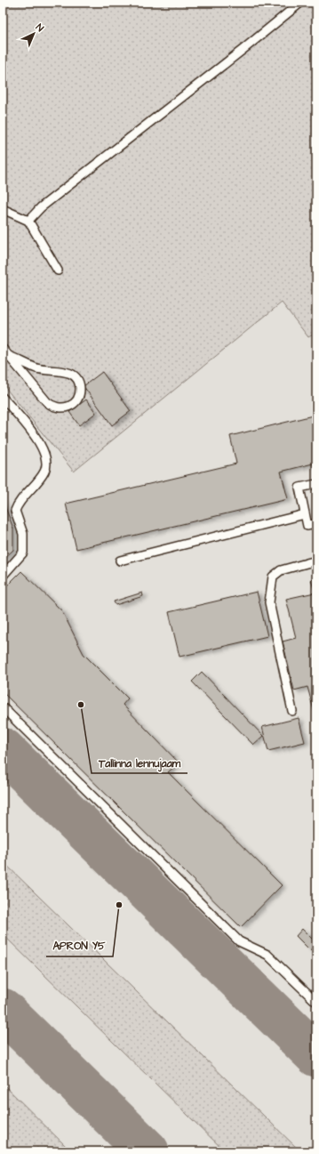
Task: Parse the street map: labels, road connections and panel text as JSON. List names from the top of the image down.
{
  "places": ["Tallinna lennujaam", "APRON Y5"],
  "north": "top right"
}
